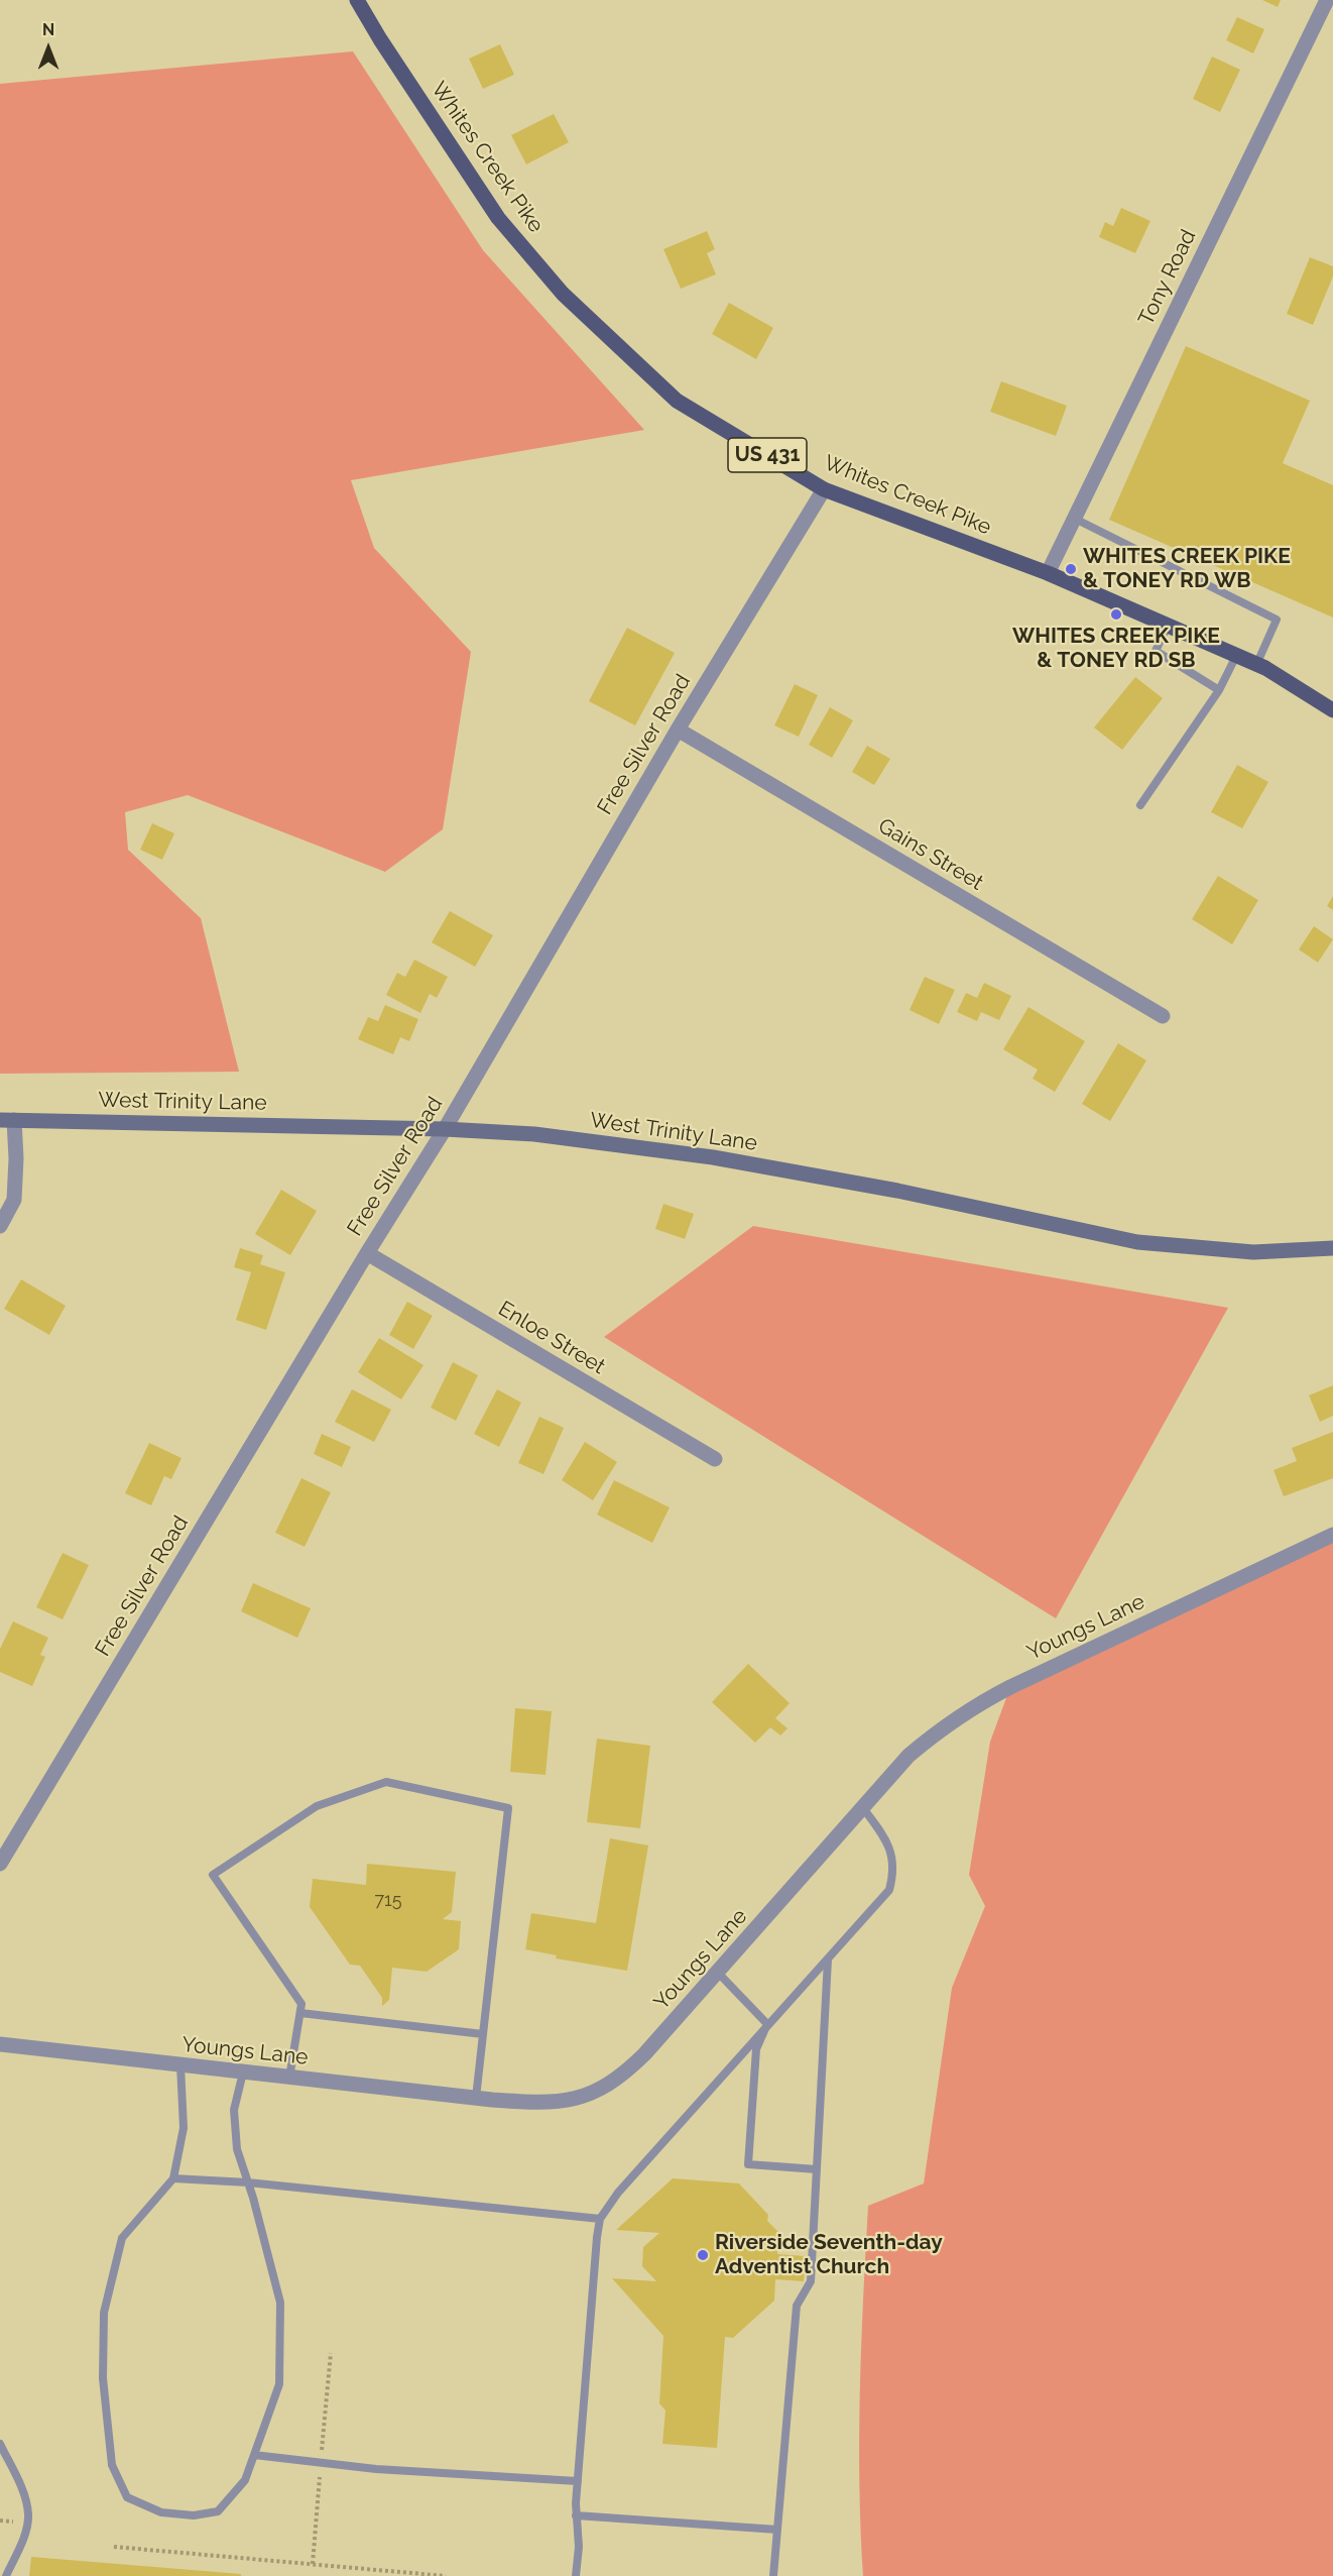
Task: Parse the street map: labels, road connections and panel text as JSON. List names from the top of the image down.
{
  "streets": {
    "main road": ["Whites Creek Pike", "US 431", "West Trinity Lane"],
    "street": [
      "Tony Road",
      "Free Silver Road",
      "Gains Street",
      "Enloe Street",
      "Youngs Lane"
    ]
  },
  "crossings": [
    ["Whites Creek Pike", "Tony Road"],
    ["Whites Creek Pike", "Free Silver Road"],
    ["Free Silver Road", "Gains Street"],
    ["Free Silver Road", "West Trinity Lane"],
    ["Free Silver Road", "Enloe Street"]
  ],
  "places": ["WHITES CREEK PIKE & TONEY RD WB", "WHITES CREEK PIKE & TONEY RD SB", "Riverside Seventh-day Adventist Church"],
  "house_numbers": ["715"],
  "north": "top"
}
